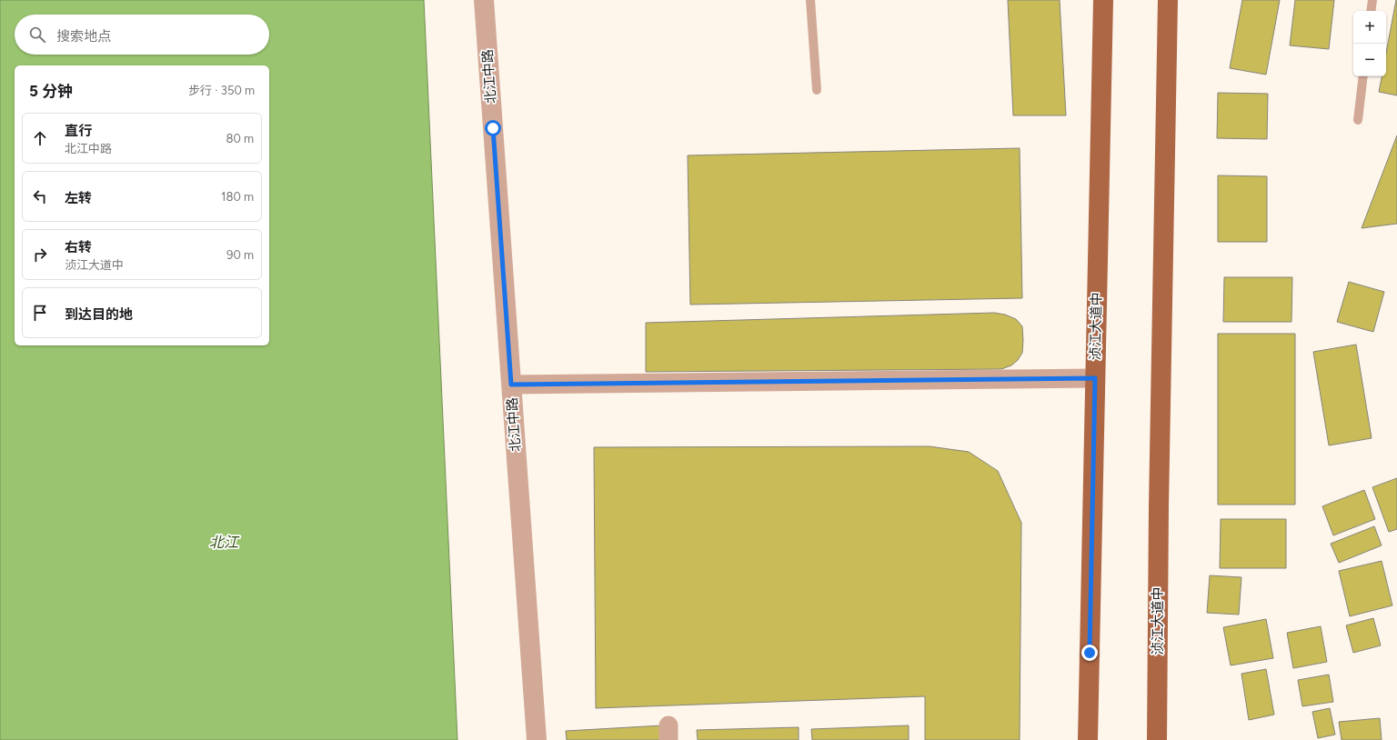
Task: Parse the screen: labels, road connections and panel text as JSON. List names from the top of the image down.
{
  "streets": {
    "main road": ["浈江大道中"],
    "street": ["北江中路"]
  },
  "water": ["北江"],
  "page": {
    "map_buttons": ["+", "−"],
    "search": "搜索地点",
    "heading": ["5 分钟", "步行 · 350 m"],
    "list": [
      ["直行", "北江中路", "80 m"],
      ["左转", "180 m"],
      ["右转", "浈江大道中", "90 m"],
      "到达目的地"
    ]
  }
}
